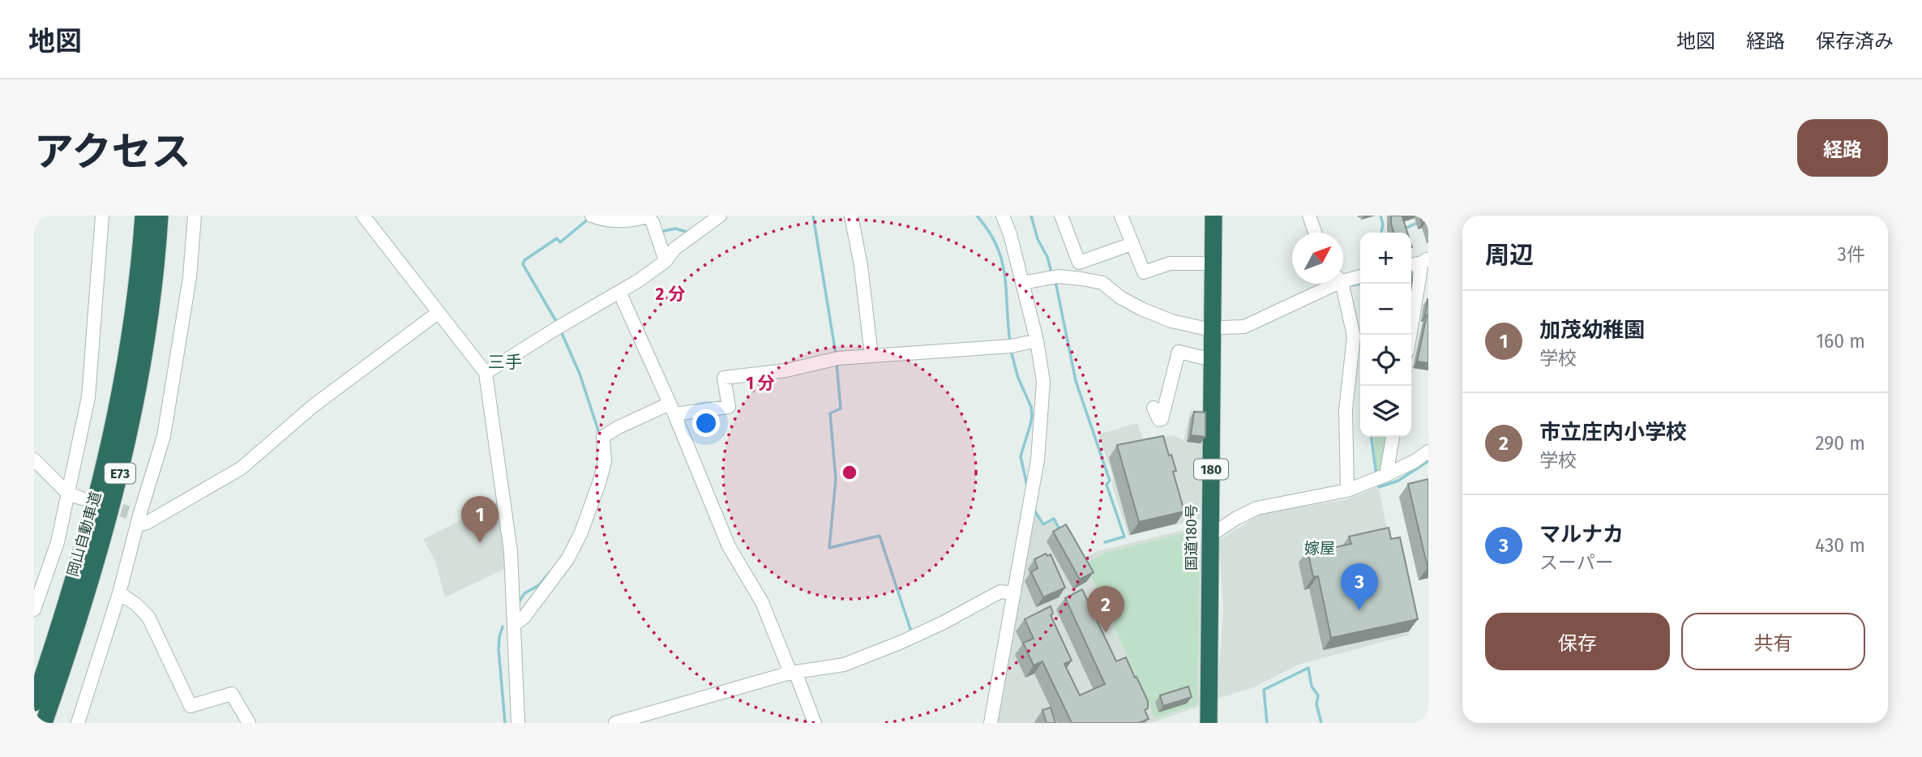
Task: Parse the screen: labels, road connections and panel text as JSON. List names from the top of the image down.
{
  "streets": {
    "highway": [
      "180",
      "E73",
      "岡山自動車道",
      "国道180号"
    ]
  },
  "districts": ["三手", "嫁屋"],
  "north": "top right",
  "page": {
    "header": "地図",
    "nav": ["地図", "経路", "保存済み"],
    "title": "アクセス",
    "buttons": [
      "経路",
      ["保存", "共有"]
    ],
    "heading": ["周辺", "3件"],
    "map_buttons": ["+", "−"],
    "list": [
      {
        "mark": "1",
        "name": "加茂幼稚園",
        "note": "学校",
        "value": "160 m"
      },
      {
        "mark": "2",
        "name": "市立庄内小学校",
        "note": "学校",
        "value": "290 m"
      },
      {
        "mark": "3",
        "name": "マルナカ",
        "note": "スーパー",
        "value": "430 m"
      }
    ],
    "pins": ["1", "3", "2"]
  },
  "rings": ["2 分", "1 分"]
}
